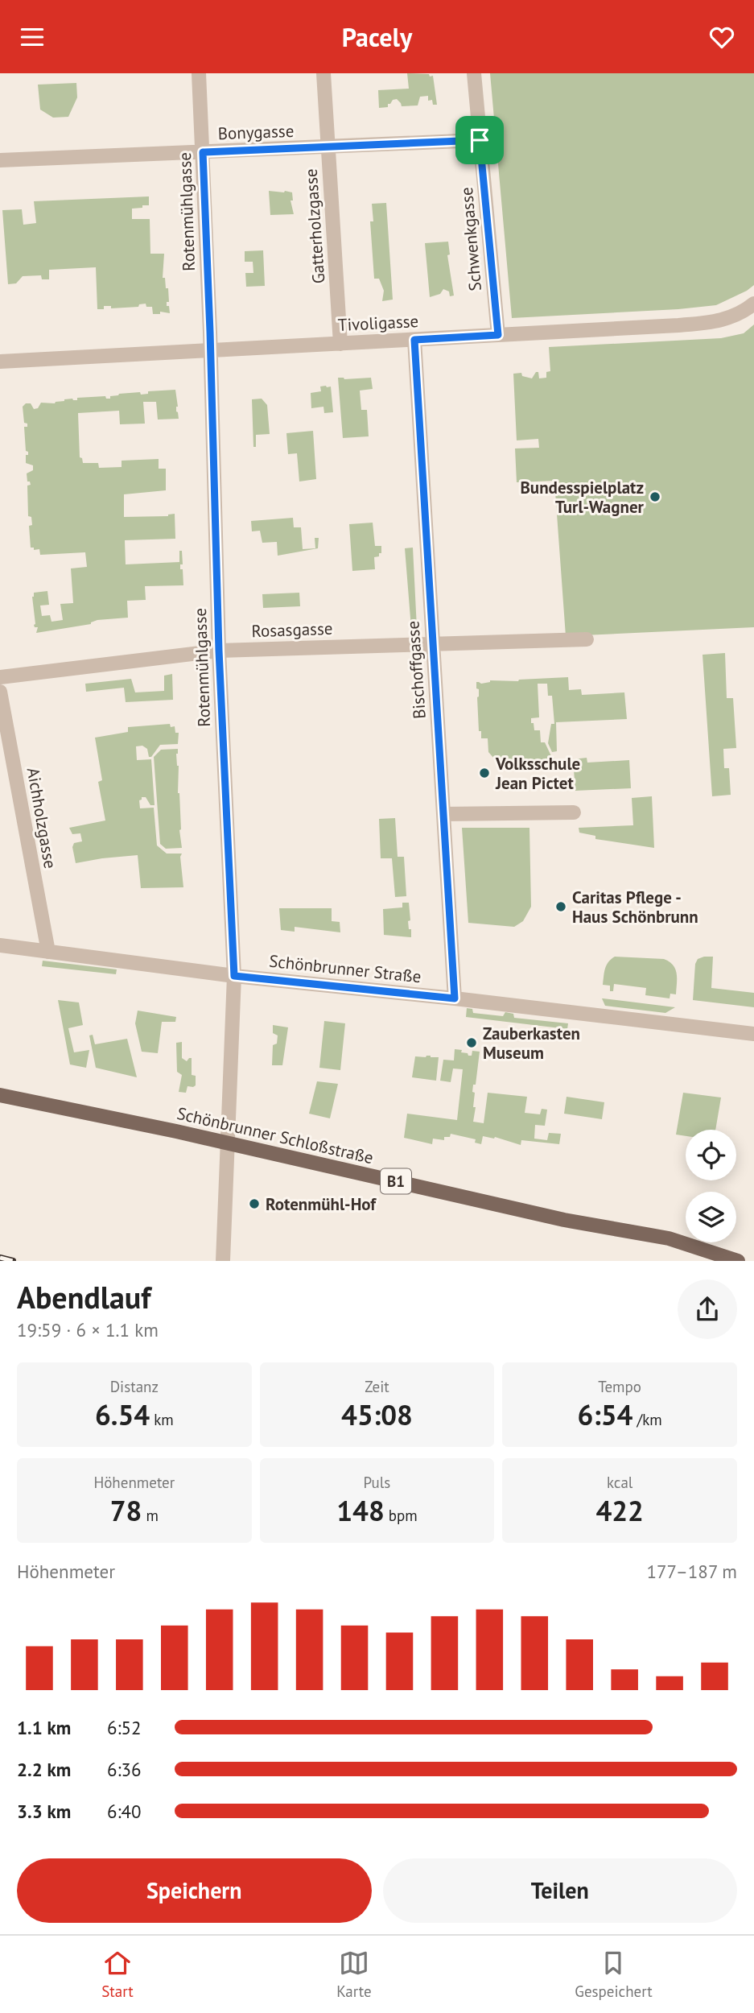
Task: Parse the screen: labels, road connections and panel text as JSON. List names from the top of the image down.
{
  "streets": {
    "main road": ["Schönbrunner Schloßstraße", "B1"],
    "street": [
      "Bonygasse",
      "Rotenmühlgasse",
      "Gatterholzgasse",
      "Schwenkgasse",
      "Tivoligasse",
      "Rosasgasse",
      "Bischoffgasse",
      "Aichholzgasse",
      "Schönbrunner Straße"
    ]
  },
  "crossings": [
    ["Bonygasse", "Rotenmühlgasse"],
    ["Bonygasse", "Gatterholzgasse"],
    ["Bonygasse", "Schwenkgasse"],
    ["Rotenmühlgasse", "Tivoligasse"],
    ["Rotenmühlgasse", "Rosasgasse"],
    ["Rotenmühlgasse", "Schönbrunner Straße"],
    ["Rotenmühlgasse", "Schönbrunner Schloßstraße"],
    ["Gatterholzgasse", "Tivoligasse"],
    ["Schwenkgasse", "Tivoligasse"],
    ["Tivoligasse", "Bischoffgasse"],
    ["Rosasgasse", "Bischoffgasse"],
    ["Bischoffgasse", "Schönbrunner Straße"],
    ["Aichholzgasse", "Schönbrunner Straße"]
  ],
  "places": [
    "Bundesspielplatz Turl-Wagner",
    "Volksschule Jean Pictet",
    "Caritas Pflege - Haus Schönbrunn",
    "Zauberkasten Museum",
    "Rotenmühl-Hof"
  ],
  "page": {
    "header": "Pacely",
    "heading": ["Abendlauf", "19:59 · 6 × 1.1 km"],
    "stats": [
      ["Distanz", "6.54 km"],
      ["Zeit", "45:08"],
      ["Tempo", "6:54 /km"],
      ["Höhenmeter", "78 m"],
      ["Puls", "148 bpm"],
      ["kcal", "422"]
    ],
    "chart": ["Höhenmeter", "177–187 m"],
    "list": [
      {
        "name": "1.1 km",
        "note": "6:52"
      },
      {
        "name": "2.2 km",
        "note": "6:36"
      },
      {
        "name": "3.3 km",
        "note": "6:40"
      }
    ],
    "buttons": ["Speichern", "Teilen"],
    "tabs": ["Start", "Karte", "Gespeichert"]
  }
}
